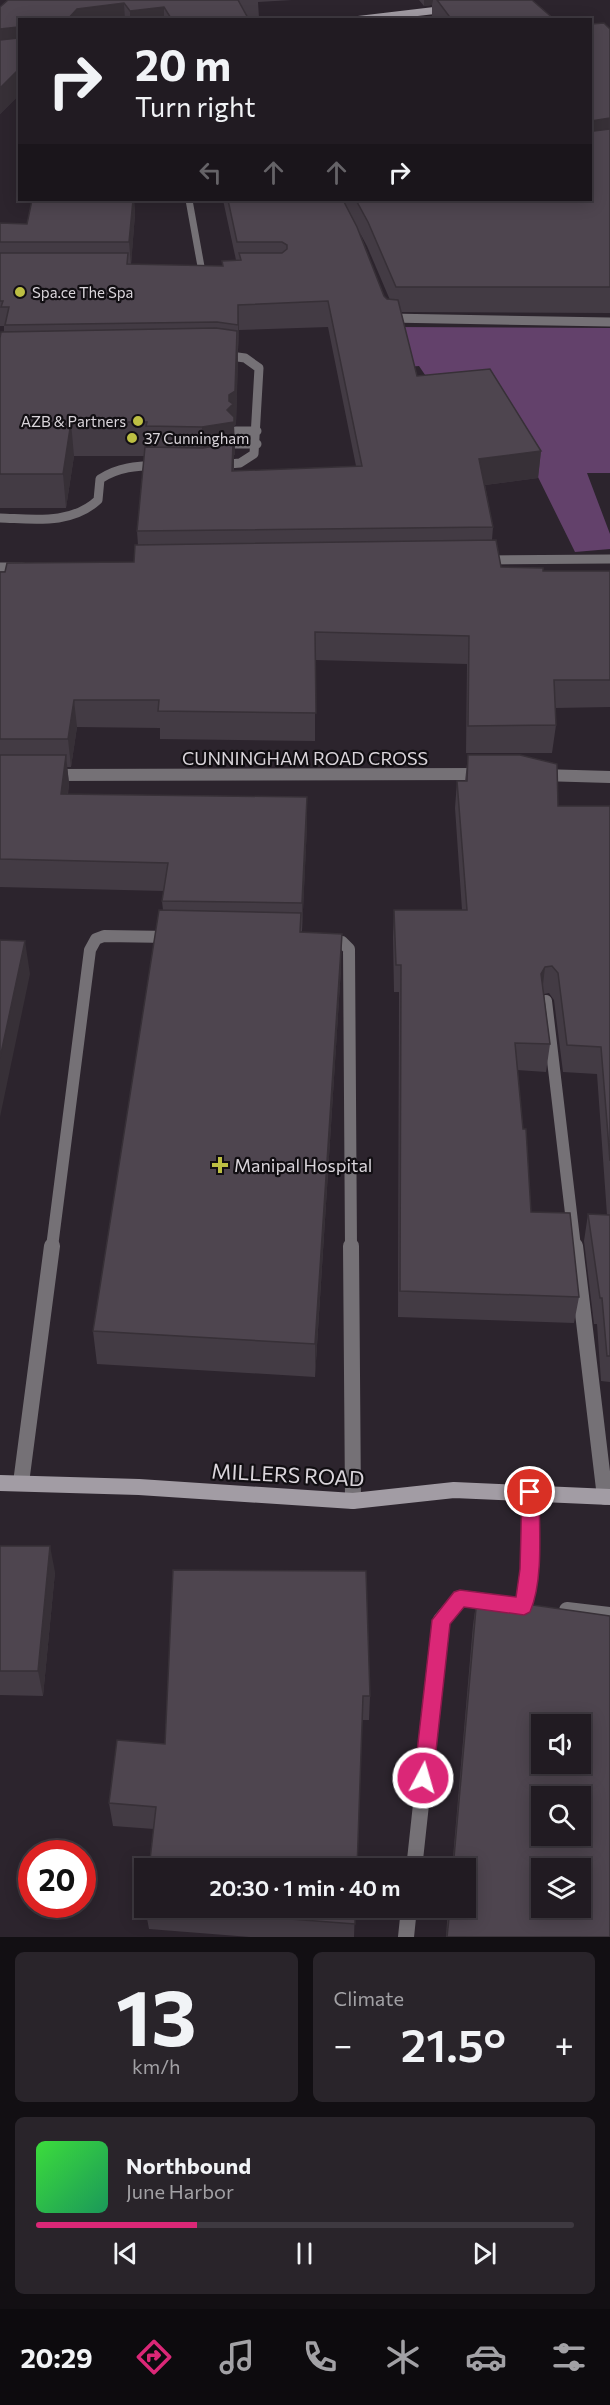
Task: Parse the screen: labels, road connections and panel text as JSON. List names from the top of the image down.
{
  "streets": {
    "street": ["CUNNINGHAM ROAD CROSS", "MILLERS ROAD"]
  },
  "places": {
    "other": ["Spa.ce The Spa", "AZB & Partners", "37 Cunningham"],
    "health": ["Manipal Hospital"]
  },
  "page": {
    "turn": ["20 m", "Turn right"],
    "limit": "20",
    "trip": "20:30 · 1 min · 40 m",
    "tile": [
      ["13", "km/h"],
      "Climate"
    ],
    "heat": ["−", "21.5°", "+"],
    "song": ["Northbound", "June Harbor"],
    "tabs": "20:29"
  }
}
